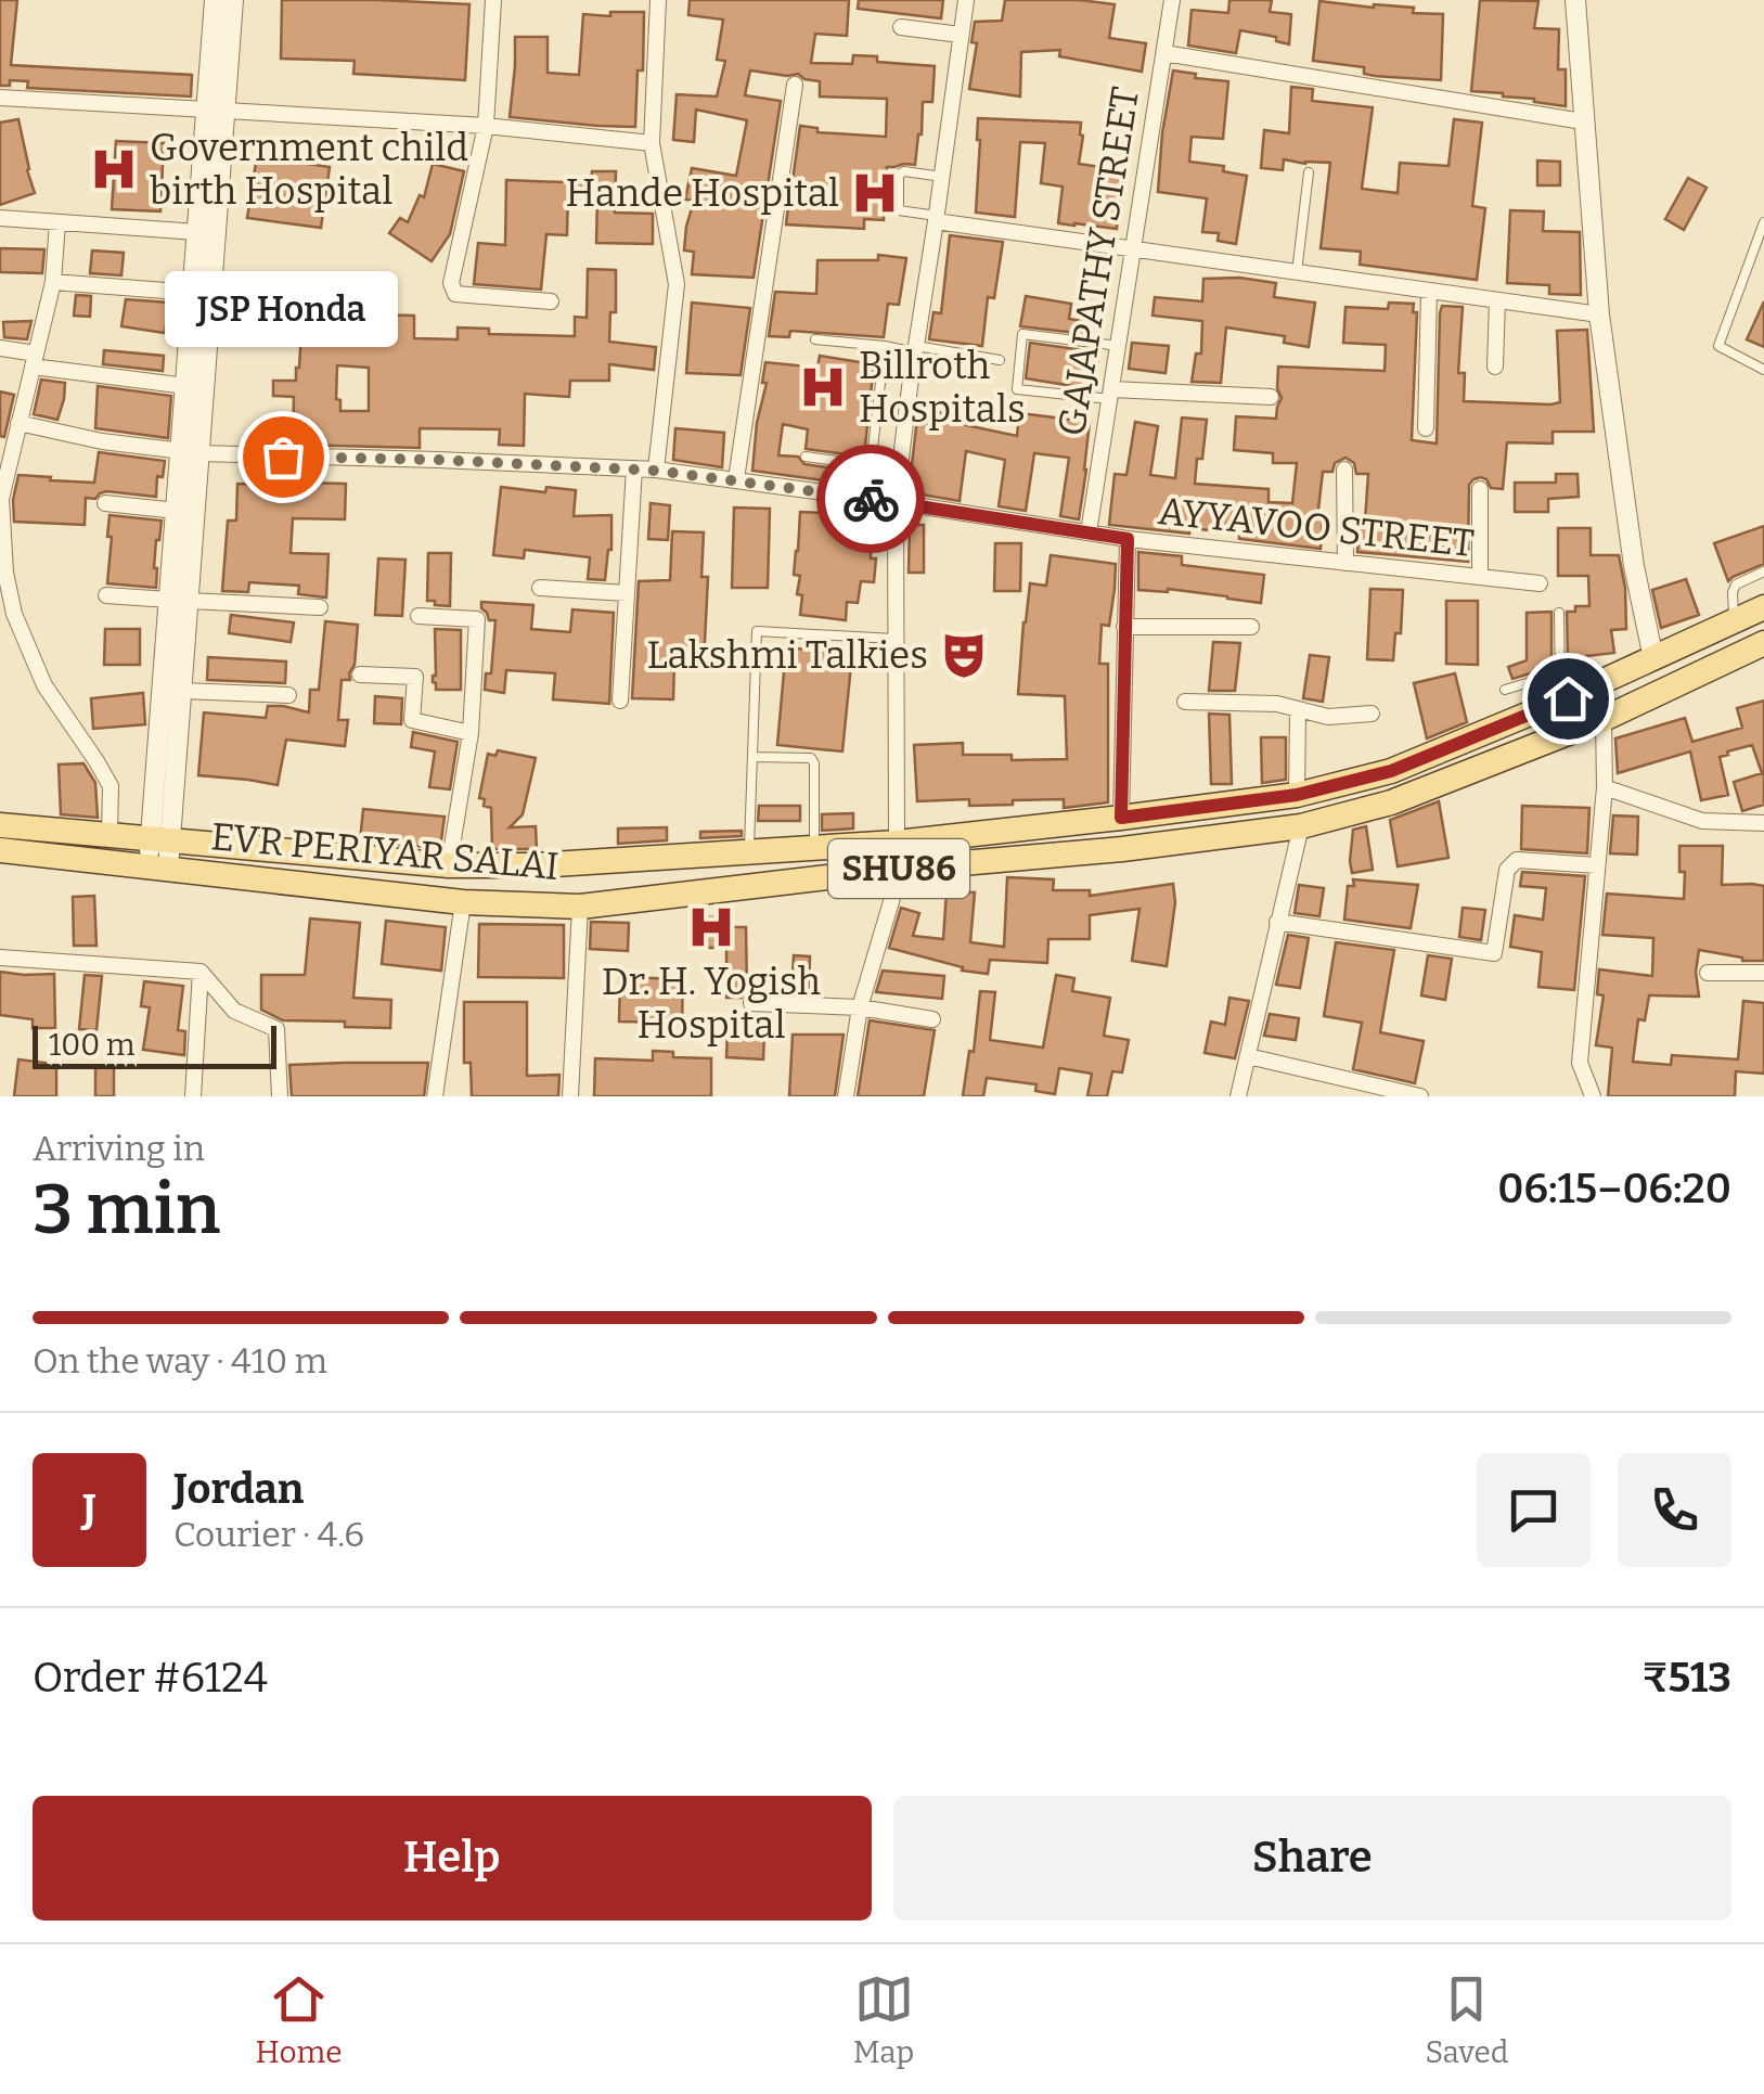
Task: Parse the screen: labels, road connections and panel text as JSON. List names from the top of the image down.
{
  "streets": {
    "main road": ["EVR PERIYAR SALAI", "SHU86"],
    "street": ["GAJAPATHY STREET", "AYYAVOO STREET"]
  },
  "crossings": [
    ["GAJAPATHY STREET", "AYYAVOO STREET"]
  ],
  "places": {
    "hospital": [
      "Government child birth Hospital",
      "Hande Hospital",
      "Billroth Hospitals",
      "Dr. H. Yogish Hospital"
    ],
    "other": ["JSP Honda"],
    "theatre": ["Lakshmi Talkies"]
  },
  "scale_bar": "100 m",
  "page": {
    "bubble": "JSP Honda",
    "scale": "100 m",
    "heading": ["3 min", "Arriving in", "06:15–06:20"],
    "panel": [
      "Jordan",
      "Courier · 4.6",
      "Order #6124",
      "₹513"
    ],
    "bar": "On the way · 410 m",
    "round": "J",
    "buttons": ["Help", "Share"],
    "tabs": ["Home", "Map", "Saved"]
  }
}
